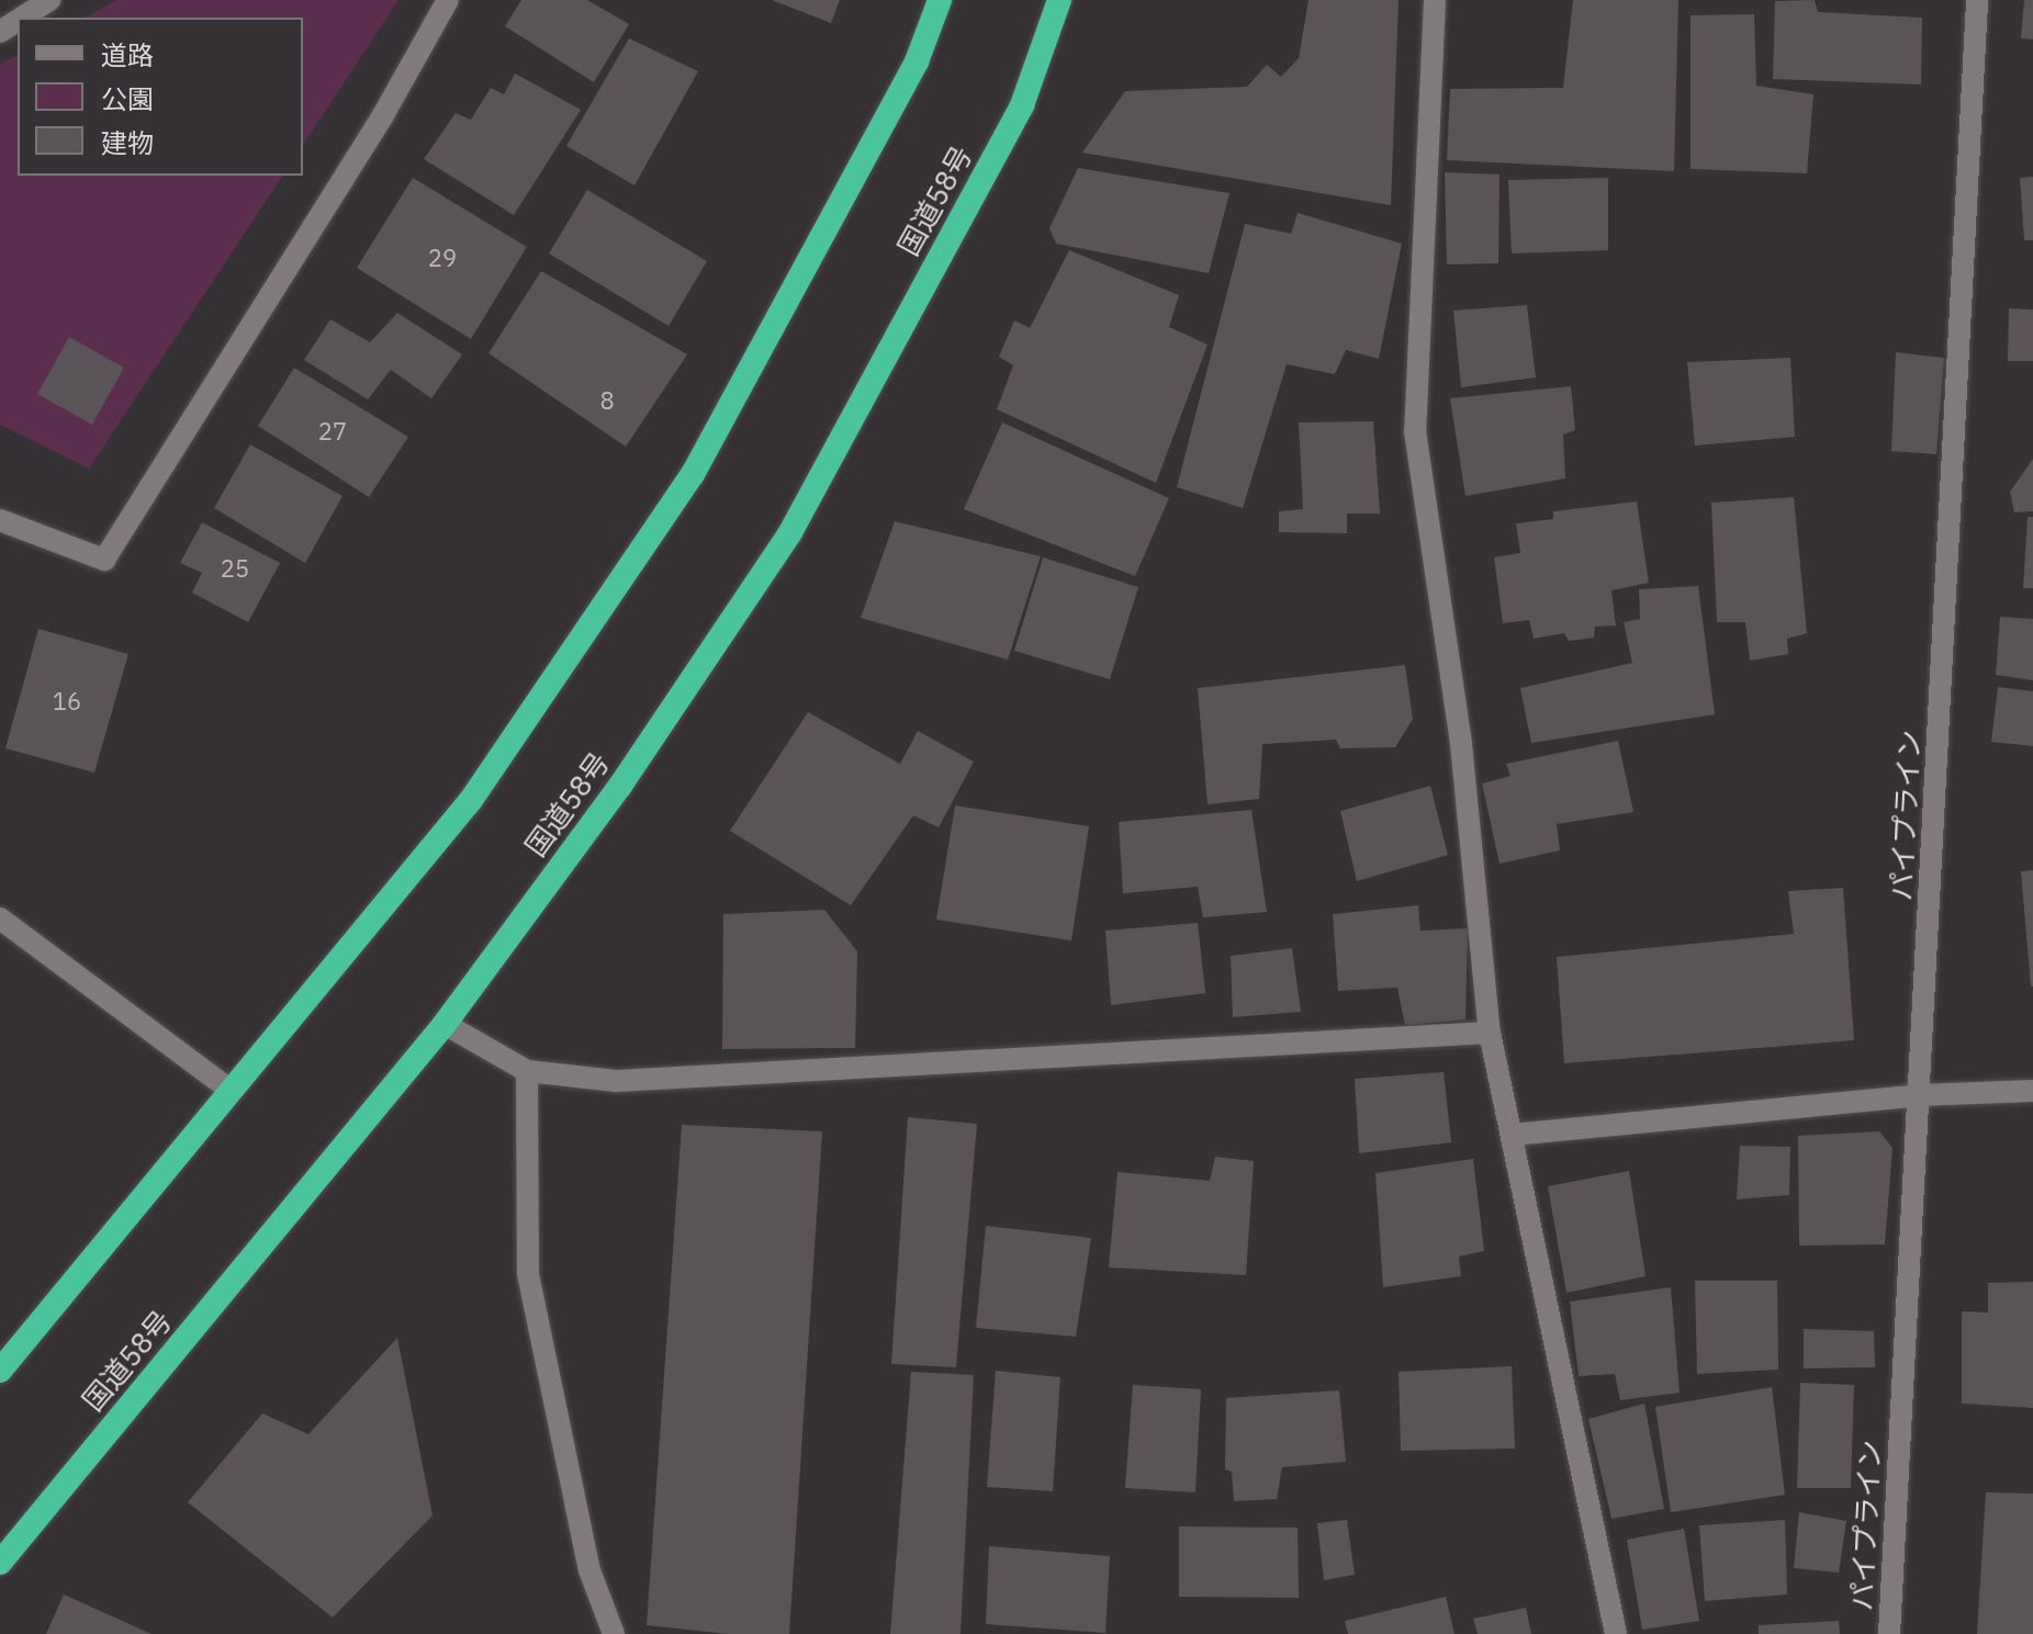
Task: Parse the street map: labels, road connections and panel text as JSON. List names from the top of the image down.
{
  "streets": {
    "highway": ["国道58号"],
    "street": ["パイプライン"]
  },
  "house_numbers": [
    "29",
    "8",
    "27",
    "25",
    "16"
  ],
  "legend": ["道路", "公園", "建物"]
}
